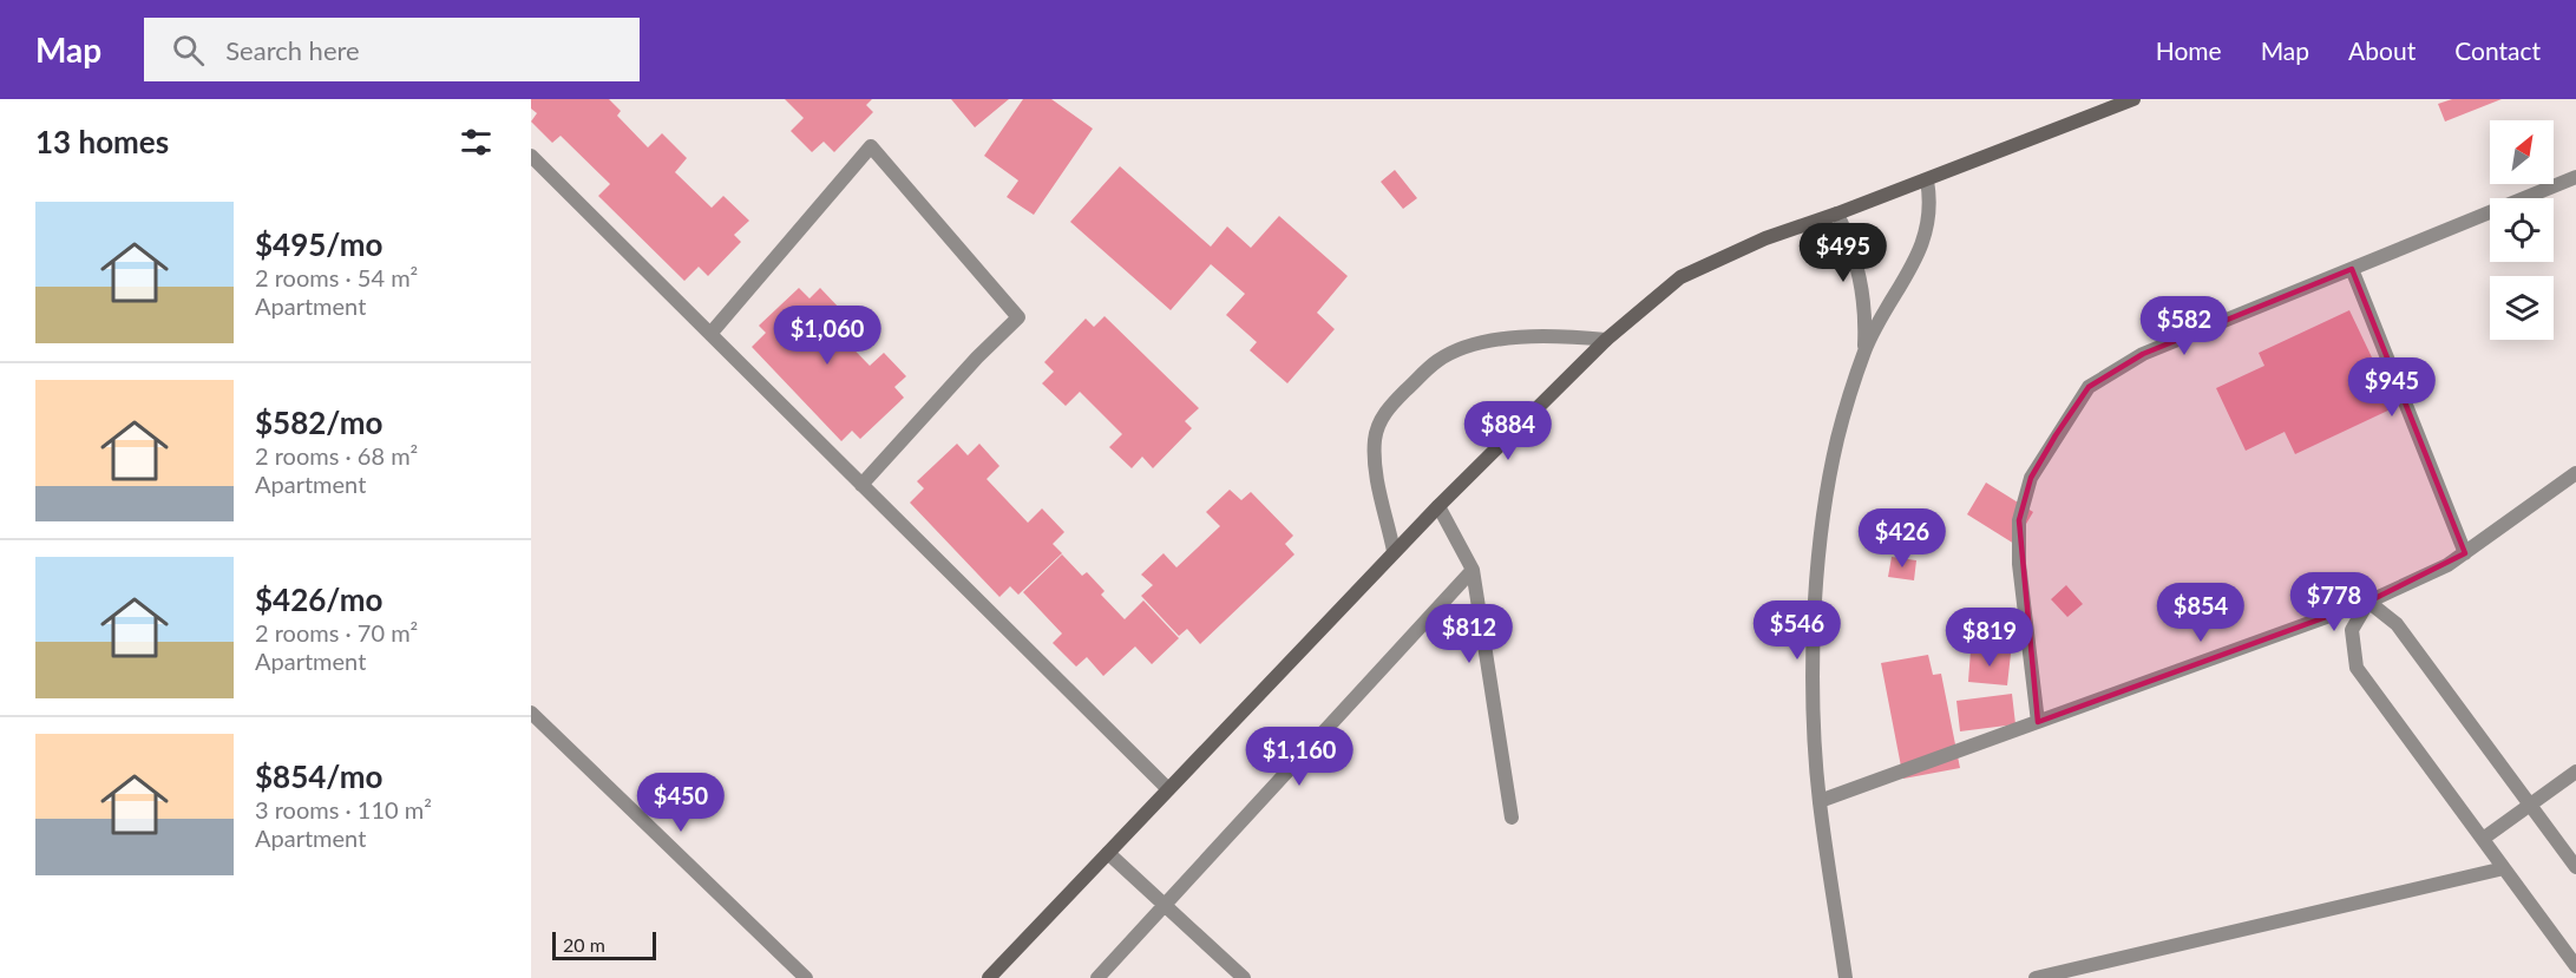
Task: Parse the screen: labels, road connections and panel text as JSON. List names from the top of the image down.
{
  "scale_bar": "20 m",
  "north": "top right",
  "page": {
    "header": "Map",
    "search": "Search here",
    "nav": [
      "Home",
      "Map",
      "About",
      "Contact"
    ],
    "heading": "13 homes",
    "list": [
      {
        "name": "$495/mo",
        "note": "2 rooms · 54 m² · Apartment"
      },
      {
        "name": "$582/mo",
        "note": "2 rooms · 68 m² · Apartment"
      },
      {
        "name": "$426/mo",
        "note": "2 rooms · 70 m² · Apartment"
      },
      {
        "name": "$854/mo",
        "note": "3 rooms · 110 m² · Apartment"
      }
    ],
    "price": [
      "$495",
      "$582",
      "$1,060",
      "$945",
      "$884",
      "$426",
      "$778",
      "$854",
      "$546",
      "$812",
      "$819",
      "$1,160",
      "$450"
    ],
    "scale": "20 m"
  }
}
